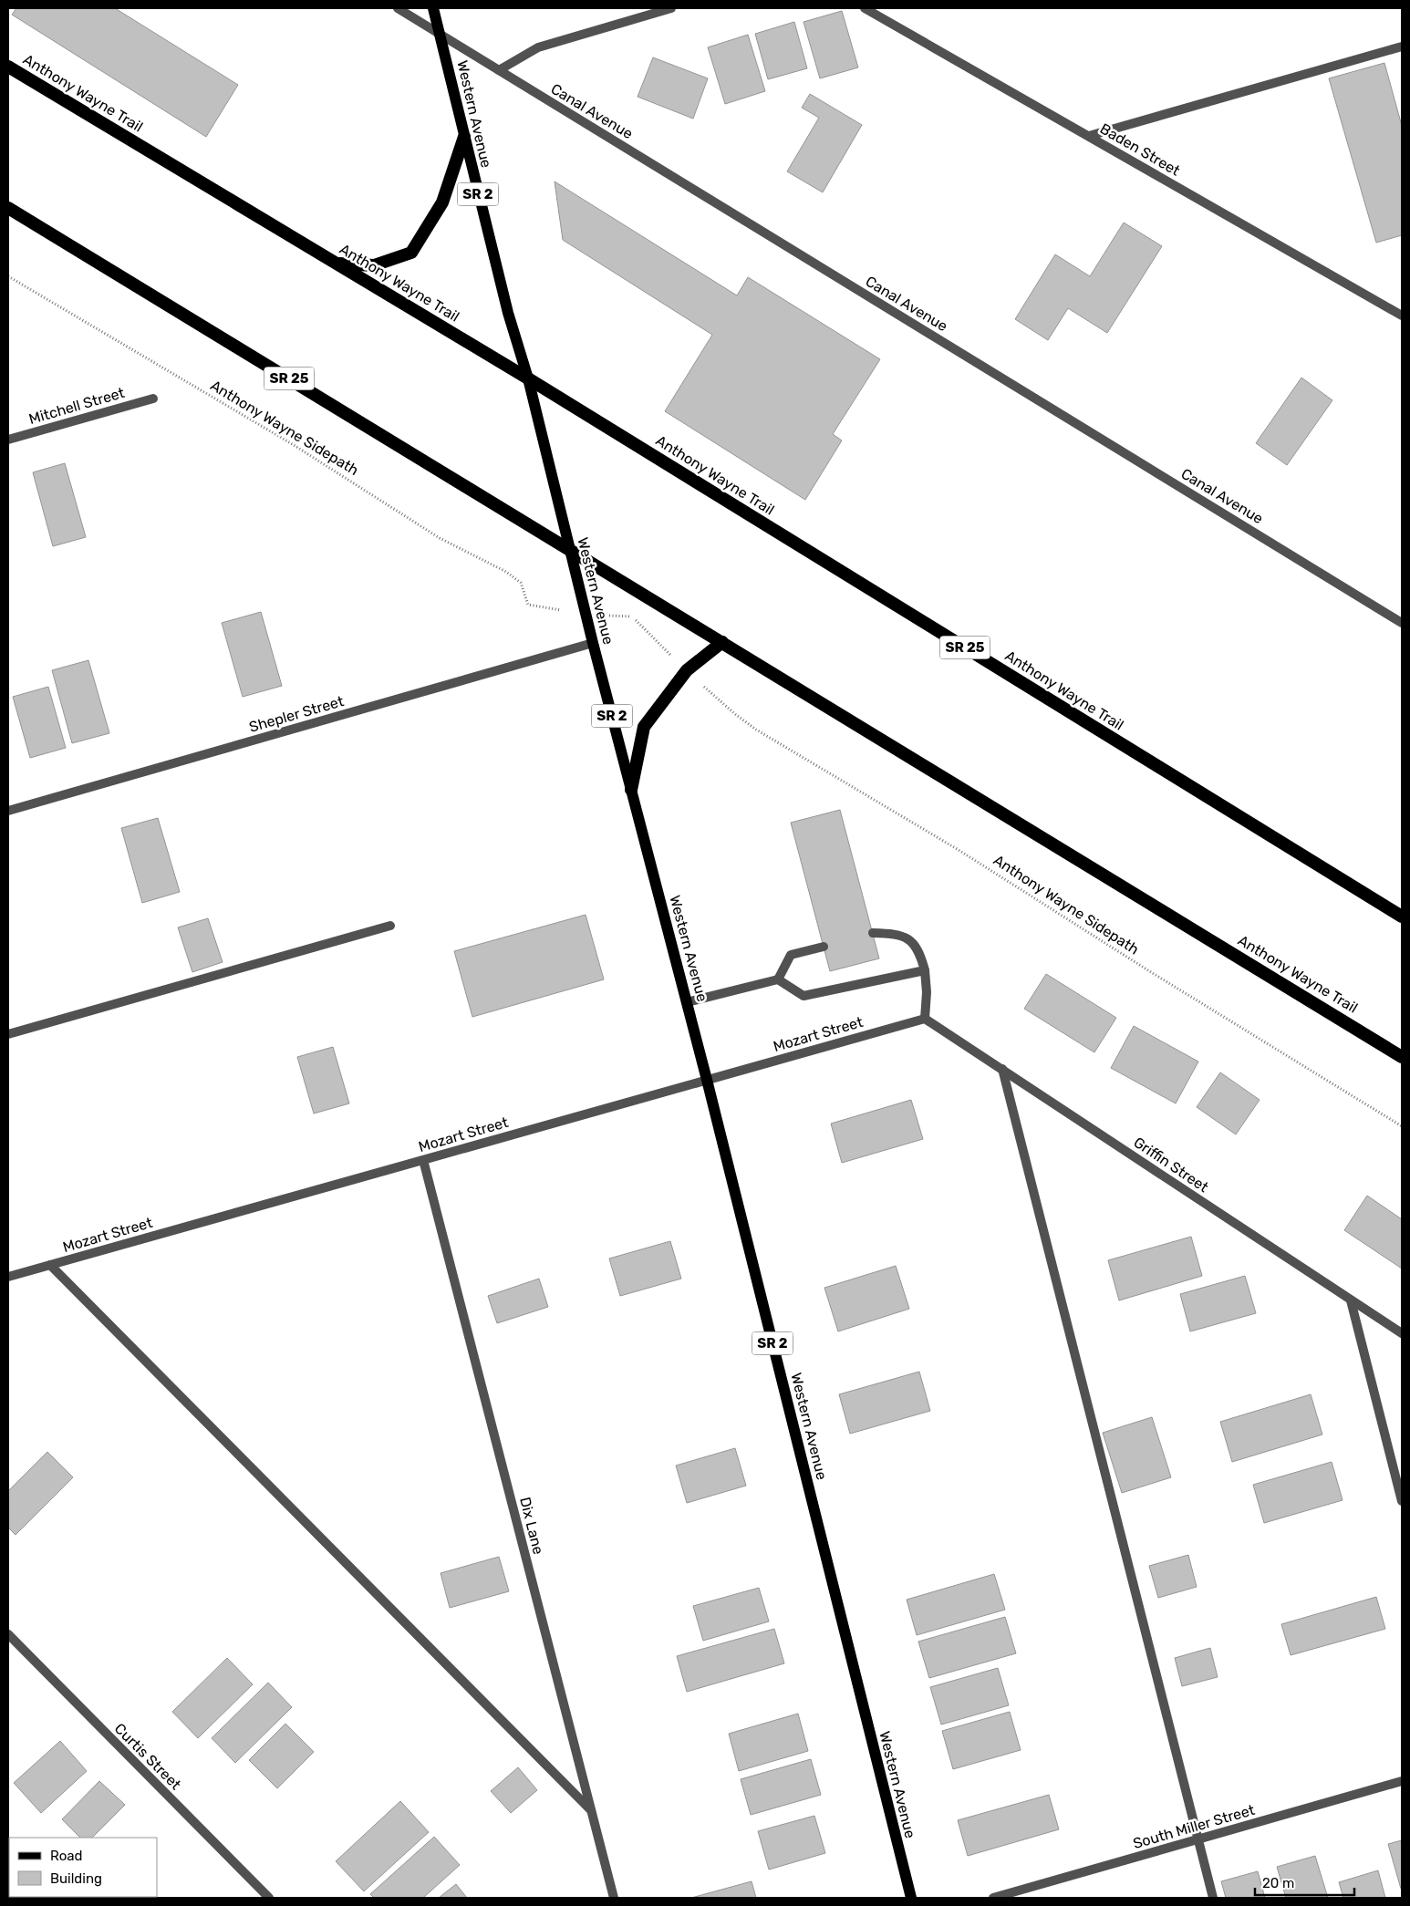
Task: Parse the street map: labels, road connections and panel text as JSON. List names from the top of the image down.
{
  "streets": {
    "highway": ["Anthony Wayne Trail", "SR 25"],
    "main road": ["Western Avenue", "SR 2"],
    "street": [
      "Canal Avenue",
      "Baden Street",
      "Mitchell Street",
      "Shepler Street",
      "Mozart Street",
      "Griffin Street",
      "Dix Lane",
      "Curtis Street",
      "South Miller Street"
    ],
    "path": ["Anthony Wayne Sidepath"]
  },
  "crossings": [
    ["Anthony Wayne Trail", "Western Avenue"],
    ["Canal Avenue", "Western Avenue"],
    ["Western Avenue", "Anthony Wayne Sidepath"],
    ["Western Avenue", "Shepler Street"],
    ["Western Avenue", "Mozart Street"],
    ["Mozart Street", "Griffin Street"],
    ["Mozart Street", "Dix Lane"]
  ],
  "legend": ["Road", "Building"],
  "scale_bar": "20 m"
}
